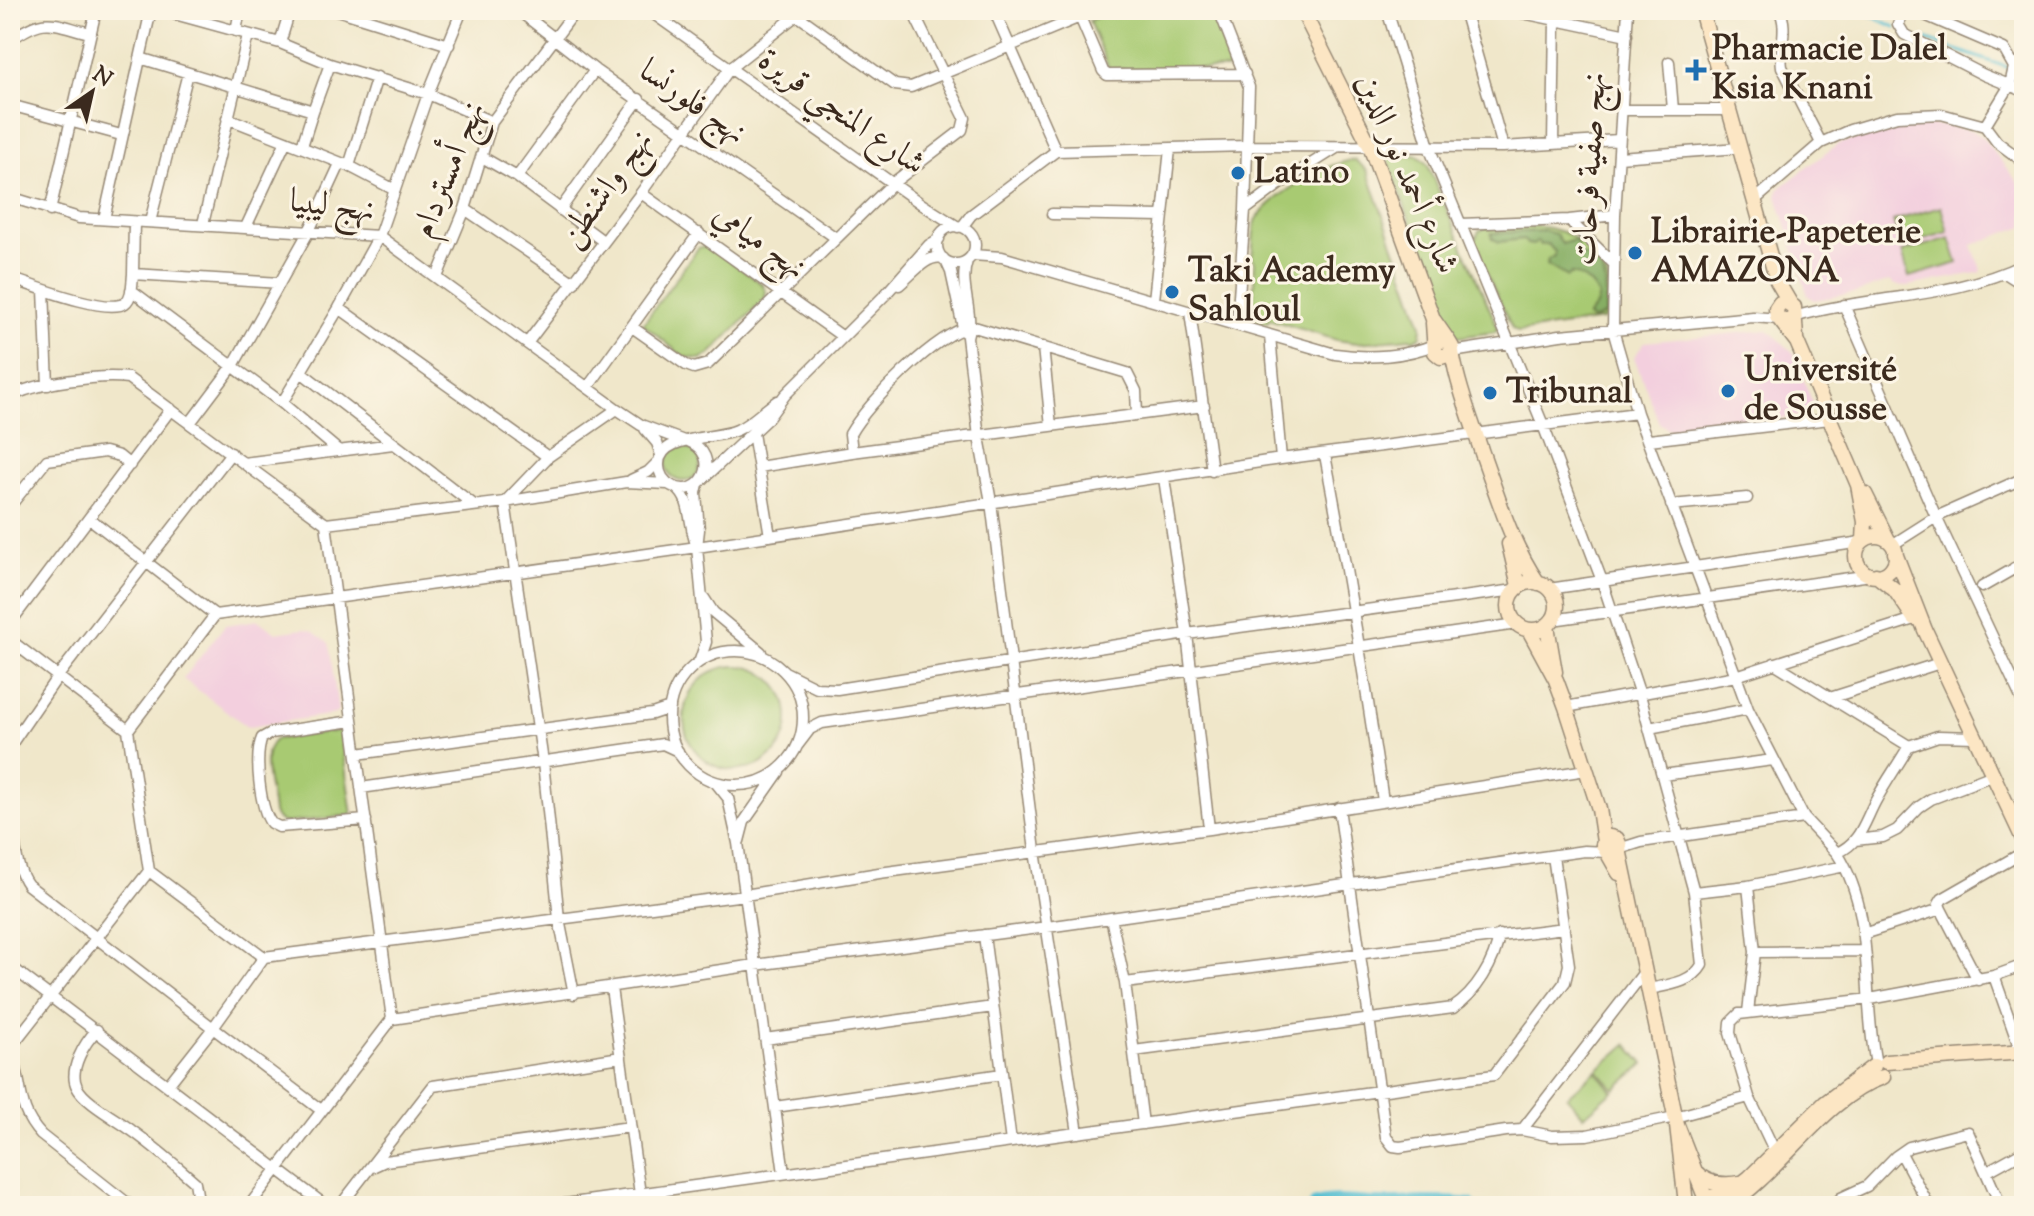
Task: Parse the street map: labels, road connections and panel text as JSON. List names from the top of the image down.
{
  "streets": {
    "main road": ["شارع أحمد نور الدين"],
    "street": [
      "نهج فلورنسا",
      "شارع المنجي قريرة",
      "نهج صفية فرحات",
      "نهج أمستردام",
      "نهج واشنطن",
      "نهج ليبيا",
      "نهج ميامي"
    ]
  },
  "crossings": [
    ["نهج فلورنسا", "نهج أمستردام"],
    ["نهج فلورنسا", "نهج واشنطن"],
    ["شارع المنجي قريرة", "نهج واشنطن"],
    ["نهج أمستردام", "نهج ليبيا"],
    ["نهج واشنطن", "نهج ليبيا"],
    ["نهج واشنطن", "نهج ميامي"]
  ],
  "places": {
    "health": ["Pharmacie Dalel Ksia Knani"],
    "other": [
      "Latino",
      "Librairie-Papeterie AMAZONA",
      "Taki Academy Sahloul",
      "Université de Sousse",
      "Tribunal"
    ]
  },
  "north": "top right"
}
